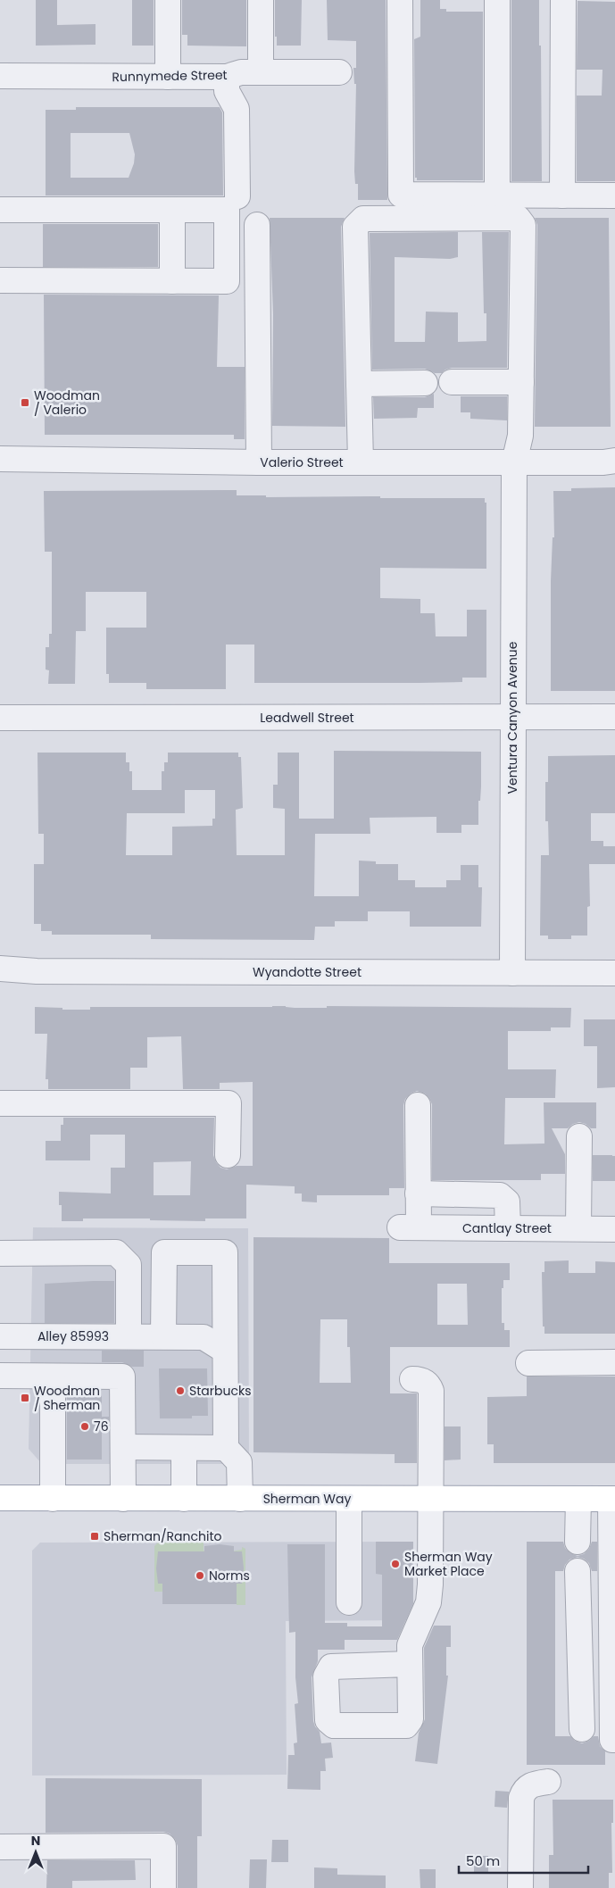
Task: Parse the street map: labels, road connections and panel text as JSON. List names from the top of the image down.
{
  "streets": {
    "main road": ["Sherman Way"],
    "street": [
      "Runnymede Street",
      "Valerio Street",
      "Leadwell Street",
      "Ventura Canyon Avenue",
      "Wyandotte Street",
      "Cantlay Street",
      "Alley 85993"
    ]
  },
  "crossings": [
    ["Valerio Street", "Ventura Canyon Avenue"],
    ["Leadwell Street", "Ventura Canyon Avenue"],
    ["Ventura Canyon Avenue", "Wyandotte Street"]
  ],
  "places": {
    "transit": ["Woodman / Valerio", "Woodman / Sherman", "Sherman/Ranchito"],
    "other": [
      "Starbucks",
      "76",
      "Sherman Way Market Place",
      "Norms"
    ]
  },
  "scale_bar": "50 m",
  "north": "top"
}
